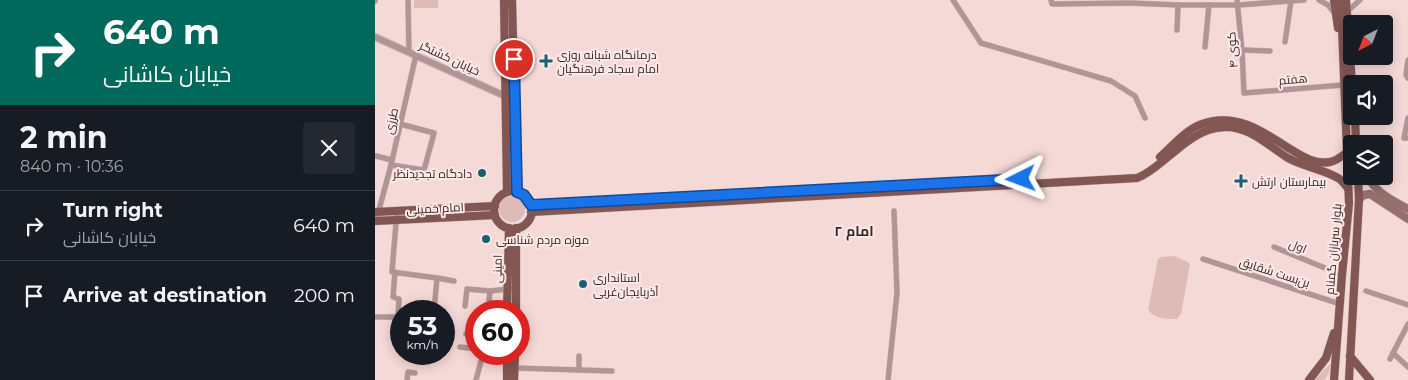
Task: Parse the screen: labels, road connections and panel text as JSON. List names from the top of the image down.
{
  "streets": {
    "main road": ["امام خمینی", "بلوار سربازان گمنام", "امینی"],
    "street": [
      "کوی ۴",
      "خیابان کشتگر",
      "هفتم",
      "طرزی",
      "اول",
      "بن‌بست شقایق"
    ]
  },
  "crossings": [
    ["کوی ۴", "هفتم"],
    ["خیابان کشتگر", "طرزی"],
    ["طرزی", "امام خمینی"],
    ["امام خمینی", "امینی"],
    ["اول", "بلوار سربازان گمنام"],
    ["بلوار سربازان گمنام", "بن‌بست شقایق"]
  ],
  "districts": ["امام ۲"],
  "places": {
    "health": ["درمانگاه شبانه روزی امام سجاد فرهنگیان", "بیمارستان ارتش"],
    "other": ["دادگاه تجدیدنظر", "موزه مردم شناسی", "استانداری آذربایجان‌غربی"]
  },
  "north": "bottom left",
  "page": {
    "turn": ["640 m", "خیابان کاشانی"],
    "heading": ["2 min", "840 m · 10:36"],
    "list": [
      {
        "name": "Turn right",
        "note": "خیابان کاشانی",
        "value": "640 m"
      },
      {
        "name": "Arrive at destination",
        "value": "200 m"
      }
    ],
    "speed": "53 km/h",
    "limit": "60"
  }
}
